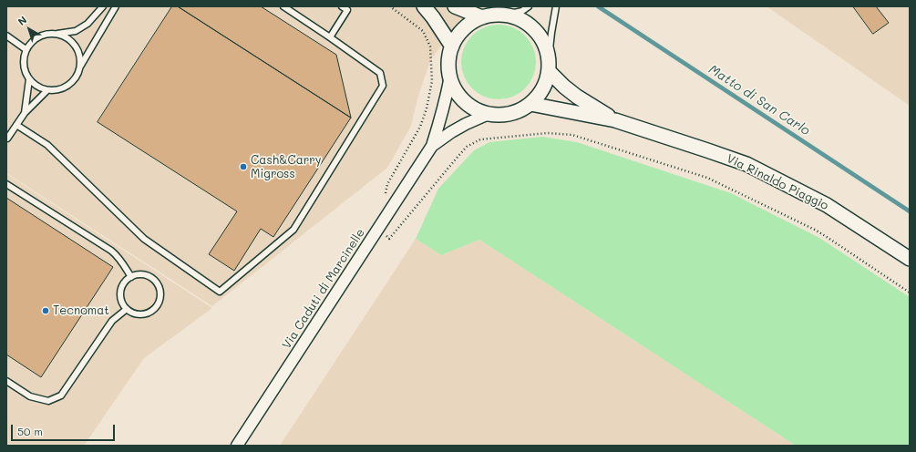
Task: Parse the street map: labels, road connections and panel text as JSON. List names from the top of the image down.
{
  "streets": {
    "street": ["Via Rinaldo Piaggio", "Via Caduti di Marcinelle"]
  },
  "crossings": [
    ["Via Rinaldo Piaggio", "Via Caduti di Marcinelle"]
  ],
  "water": ["Matto di San Carlo"],
  "places": ["Cash&Carry Migross", "Tecnomat"],
  "scale_bar": "50 m",
  "north": "top left"
}
